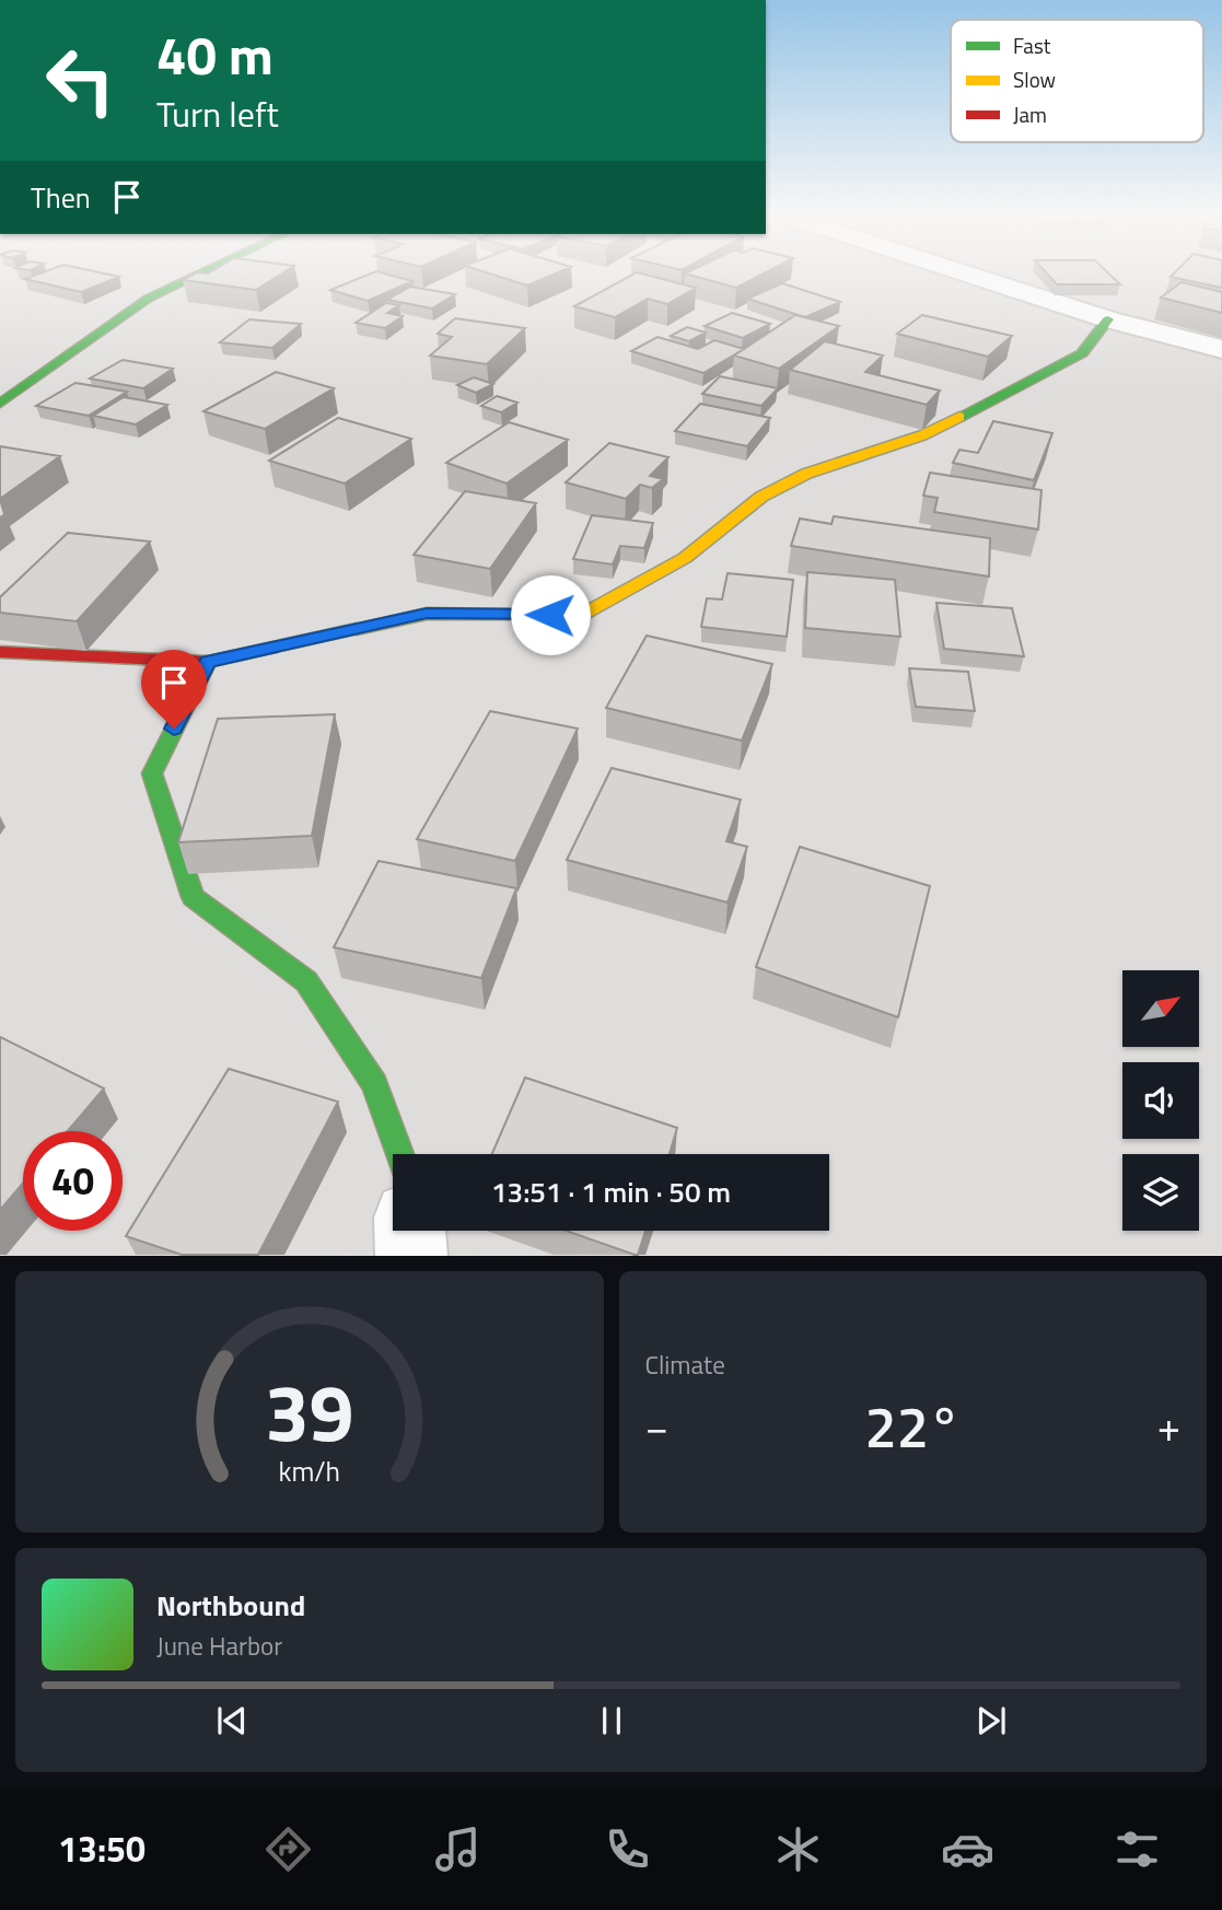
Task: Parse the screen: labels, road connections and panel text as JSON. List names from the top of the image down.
{
  "legend": ["Fast", "Slow", "Jam"],
  "north": "top right",
  "page": {
    "turn": ["40 m", "Turn left"],
    "then": "Then",
    "limit": "40",
    "trip": "13:51 · 1 min · 50 m",
    "tile": "Climate",
    "heat": ["−", "22°", "+"],
    "song": ["Northbound", "June Harbor"],
    "tabs": "13:50",
    "gauge": ["39", "km/h"]
  }
}
